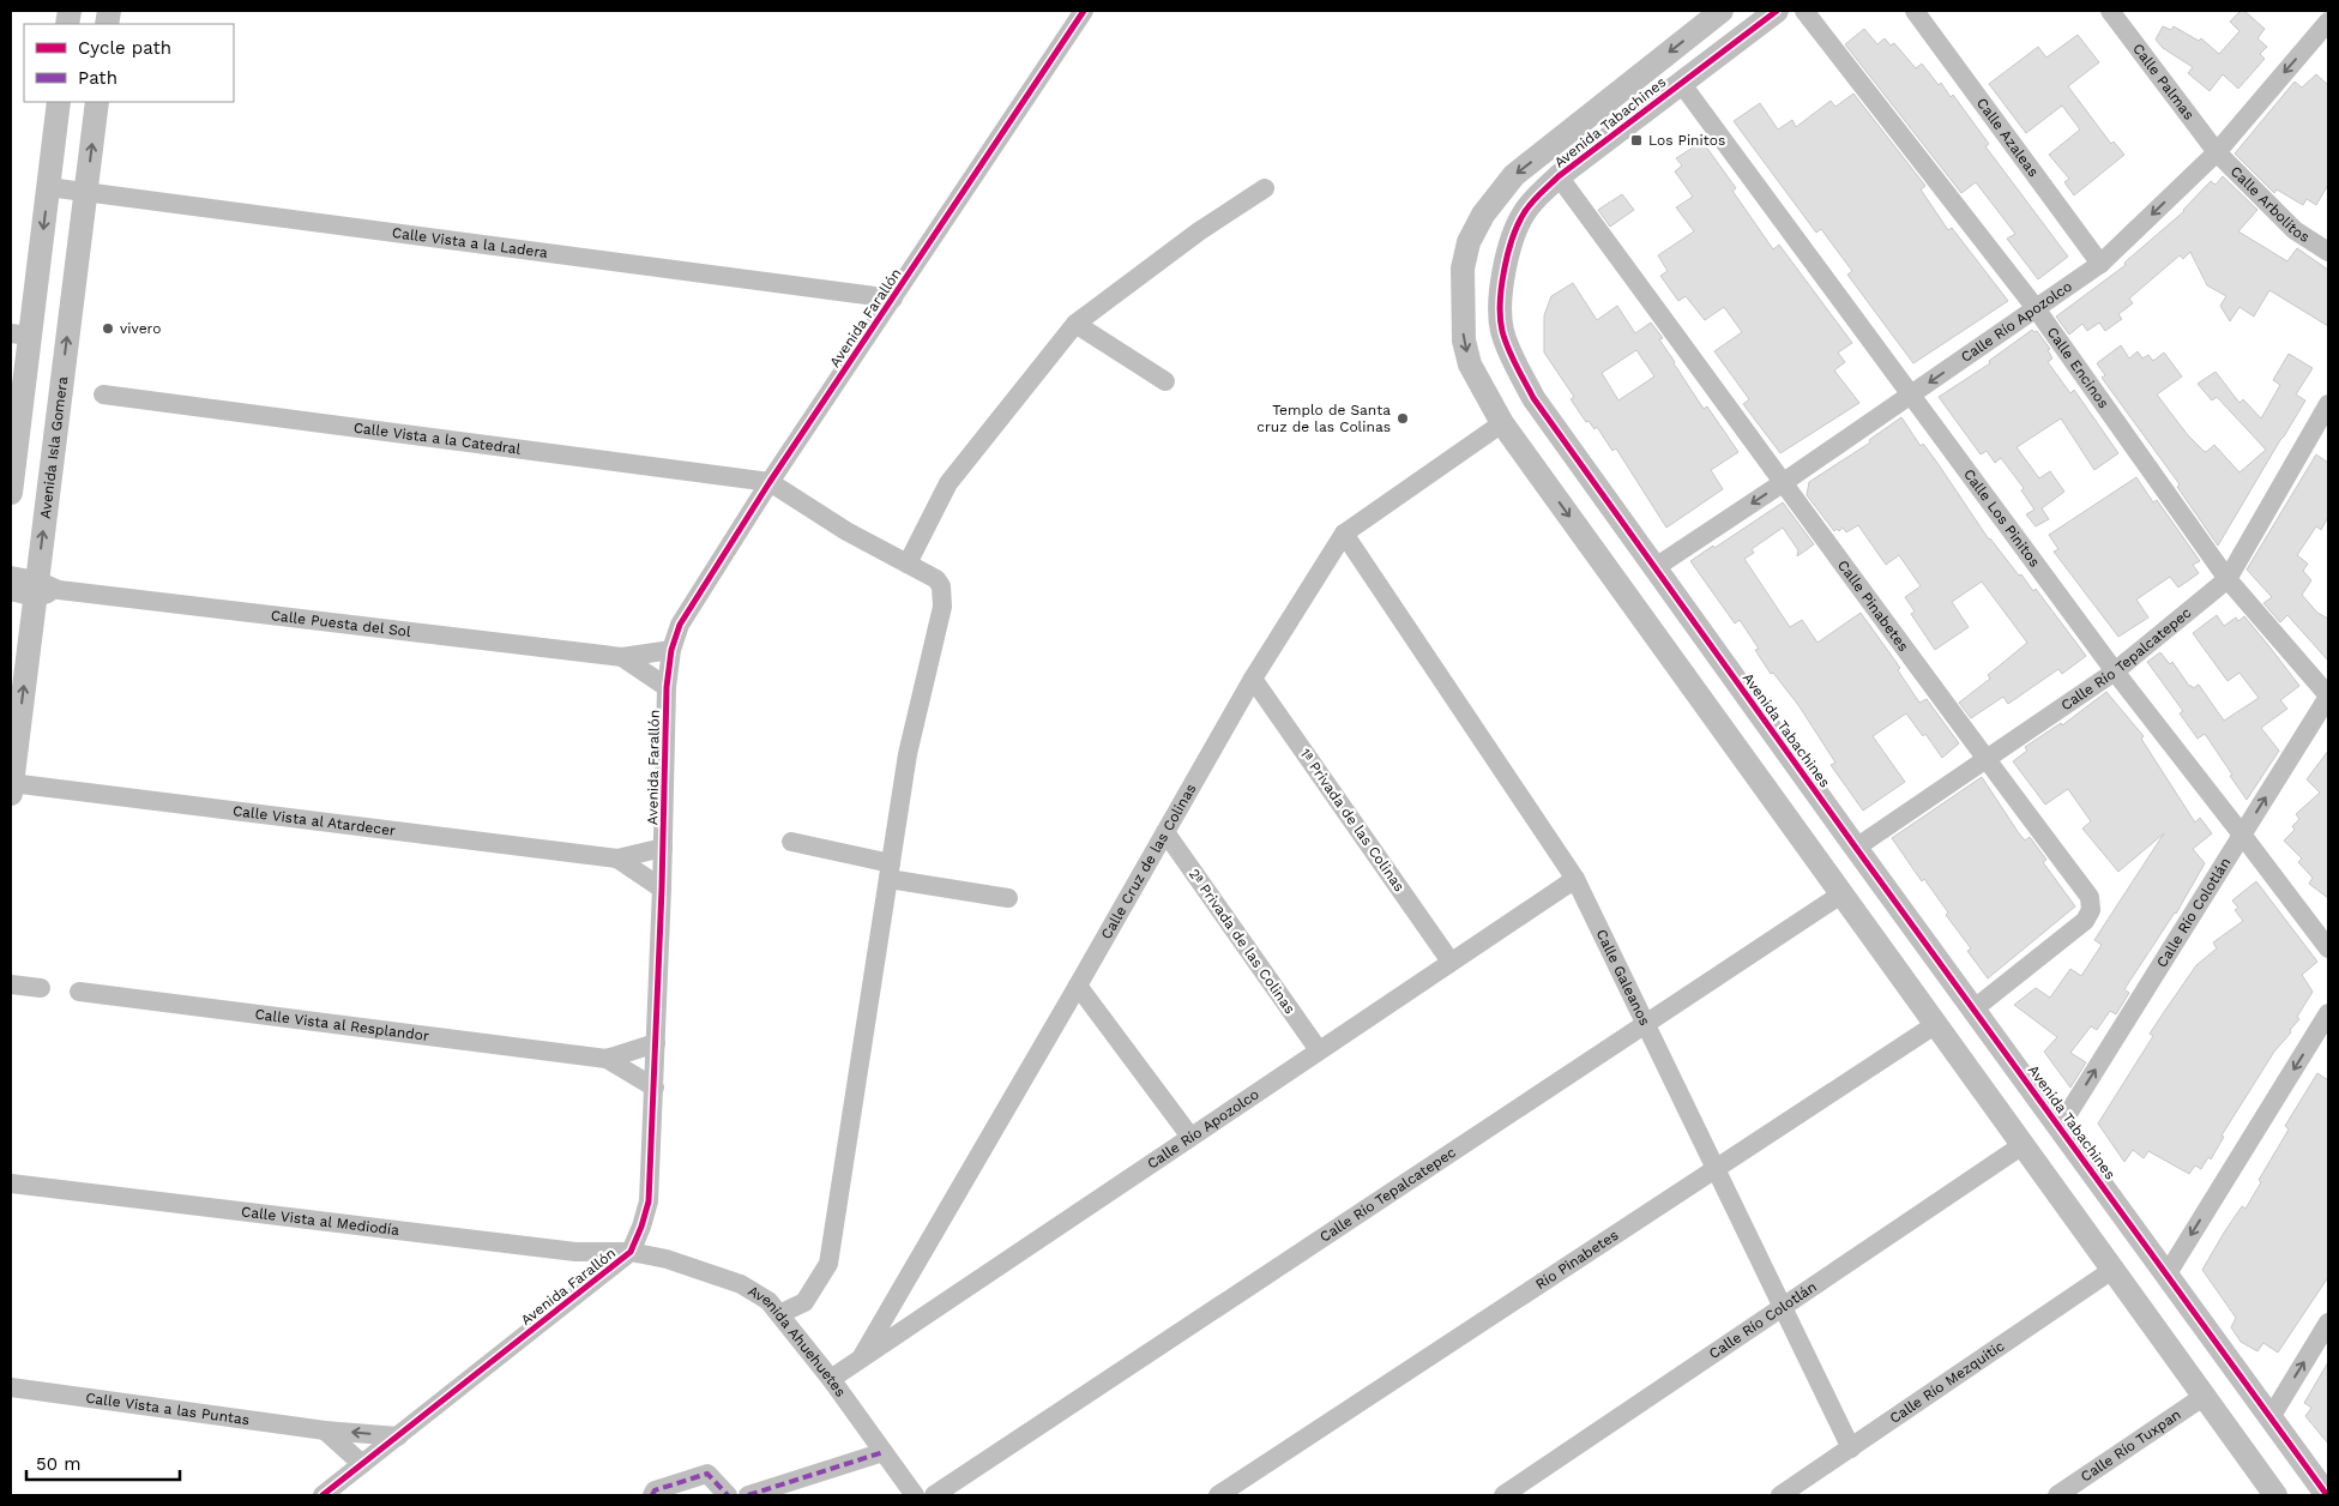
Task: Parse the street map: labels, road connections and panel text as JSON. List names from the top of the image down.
{
  "streets": {
    "street": [
      "Calle Palmas",
      "Avenida Tabachines",
      "Calle Azaleas",
      "Calle Arbolitos",
      "Calle Vista a la Ladera",
      "Avenida Farallón",
      "Calle Río Apozolco",
      "Calle Encinos",
      "Calle Vista a la Catedral",
      "Avenida Isla Gomera",
      "Calle Los Pinitos",
      "Calle Pinabetes",
      "Calle Puesta del Sol",
      "Calle Río Tepalcatepec",
      "1ª Privada de las Colinas",
      "Calle Vista al Atardecer",
      "Calle Cruz de las Colinas",
      "Calle Río Colotlán",
      "2ª Privada de las Colinas",
      "Calle Galeanos",
      "Calle Vista al Resplandor",
      "Calle Vista al Mediodía",
      "Río Pinabetes",
      "Avenida Ahuehuetes",
      "Calle Río Mezquitic",
      "Calle Vista a las Puntas",
      "Calle Río Tuxpan"
    ]
  },
  "crossings": [
    ["Calle Palmas", "Calle Arbolitos"],
    ["Calle Palmas", "Calle Río Apozolco"],
    ["Avenida Tabachines", "Calle Río Apozolco"],
    ["Avenida Tabachines", "Calle Los Pinitos"],
    ["Avenida Tabachines", "Calle Pinabetes"],
    ["Avenida Tabachines", "Calle Río Tepalcatepec"],
    ["Avenida Tabachines", "Calle Cruz de las Colinas"],
    ["Avenida Tabachines", "Calle Río Colotlán"],
    ["Avenida Tabachines", "Río Pinabetes"],
    ["Avenida Tabachines", "Calle Río Mezquitic"],
    ["Avenida Tabachines", "Calle Río Tuxpan"],
    ["Calle Azaleas", "Calle Río Apozolco"],
    ["Calle Arbolitos", "Calle Río Apozolco"],
    ["Calle Vista a la Ladera", "Avenida Farallón"],
    ["Calle Vista a la Ladera", "Avenida Isla Gomera"],
    ["Avenida Farallón", "Calle Vista a la Catedral"],
    ["Avenida Farallón", "Calle Puesta del Sol"],
    ["Avenida Farallón", "Calle Vista al Atardecer"],
    ["Avenida Farallón", "Calle Vista al Resplandor"],
    ["Avenida Farallón", "Calle Vista al Mediodía"],
    ["Avenida Farallón", "Avenida Ahuehuetes"],
    ["Avenida Farallón", "Calle Vista a las Puntas"],
    ["Calle Río Apozolco", "Calle Encinos"],
    ["Calle Río Apozolco", "Calle Los Pinitos"],
    ["Calle Río Apozolco", "Calle Pinabetes"],
    ["Calle Río Apozolco", "1ª Privada de las Colinas"],
    ["Calle Río Apozolco", "Calle Cruz de las Colinas"],
    ["Calle Río Apozolco", "2ª Privada de las Colinas"],
    ["Calle Río Apozolco", "Calle Galeanos"],
    ["Calle Río Apozolco", "Avenida Ahuehuetes"],
    ["Calle Encinos", "Calle Río Tepalcatepec"],
    ["Calle Encinos", "Calle Río Colotlán"],
    ["Avenida Isla Gomera", "Calle Puesta del Sol"],
    ["Avenida Isla Gomera", "Calle Vista al Atardecer"],
    ["Calle Los Pinitos", "Calle Río Tepalcatepec"],
    ["Calle Los Pinitos", "Calle Río Colotlán"],
    ["Calle Pinabetes", "Calle Río Tepalcatepec"],
    ["Calle Río Tepalcatepec", "Calle Galeanos"],
    ["1ª Privada de las Colinas", "Calle Cruz de las Colinas"],
    ["Calle Cruz de las Colinas", "2ª Privada de las Colinas"],
    ["Calle Cruz de las Colinas", "Calle Galeanos"],
    ["Calle Río Colotlán", "Calle Galeanos"],
    ["Calle Galeanos", "Río Pinabetes"],
    ["Calle Galeanos", "Calle Río Mezquitic"],
    ["Calle Vista al Mediodía", "Avenida Ahuehuetes"]
  ],
  "one_way": ["Calle Río Apozolco"],
  "places": {
    "transit": ["Los Pinitos"],
    "other": ["vivero", "Templo de Santa cruz de las Colinas"]
  },
  "legend": ["Cycle path", "Path"],
  "scale_bar": "50 m"
}
